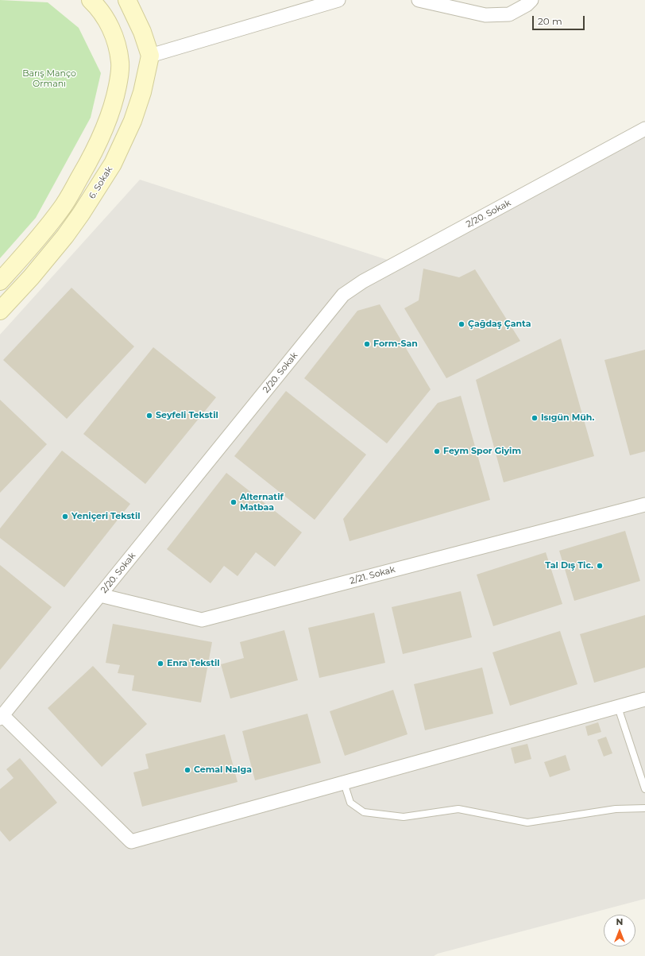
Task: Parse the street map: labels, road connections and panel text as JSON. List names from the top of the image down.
{
  "streets": {
    "main road": ["6. Sokak"],
    "street": ["2/20. Sokak", "2/21. Sokak"]
  },
  "crossings": [
    ["2/20. Sokak", "2/21. Sokak"]
  ],
  "parks": ["Barış Manço Ormanı"],
  "places": [
    "Çağdaş Çanta",
    "Form-San",
    "Seyfeli Tekstil",
    "Isıgün Müh.",
    "Feym Spor Giyim",
    "Alternatif Matbaa",
    "Yeniçeri Tekstil",
    "Tal Dış Tic.",
    "Enra Tekstil",
    "Cemal Nalga"
  ],
  "scale_bar": "20 m",
  "north": "top"
}
